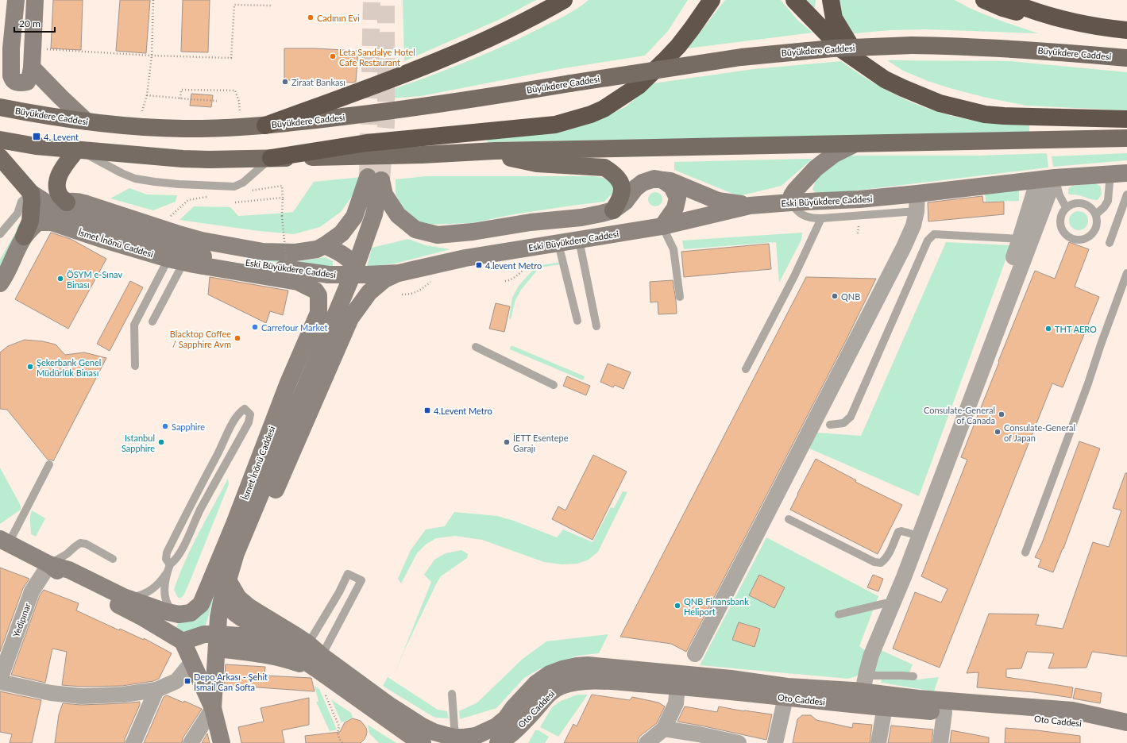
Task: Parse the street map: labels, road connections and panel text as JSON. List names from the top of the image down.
{
  "streets": {
    "main road": ["Büyükdere Caddesi"],
    "street": [
      "Eski Büyükdere Caddesi",
      "İsmet İnönü Caddesi",
      "Yedipınar",
      "Oto Caddesi"
    ]
  },
  "crossings": [
    ["Eski Büyükdere Caddesi", "İsmet İnönü Caddesi"],
    ["İsmet İnönü Caddesi", "Yedipınar"]
  ],
  "places": {
    "other": [
      "Cadının Evi",
      "Leta Sandalye Hotel Cafe Restaurant",
      "Ziraat Bankası",
      "ÖSYM e-Sınav Binası",
      "QNB",
      "Carrefour Market",
      "THT AERO",
      "Blacktop Coffee / Sapphire Avm",
      "Şekerbank Genel Müdürlük Binası",
      "Consulate-General of Canada",
      "Sapphire",
      "Consulate-General of Japan",
      "Istanbul Sapphire",
      "İETT Esentepe Garajı",
      "QNB Finansbank Heliport"
    ],
    "transit": [
      "4. Levent",
      "4.levent Metro",
      "4.Levent Metro",
      "Depo Arkası - Şehit İsmail Can Softa"
    ]
  },
  "scale_bar": "20 m"
}
